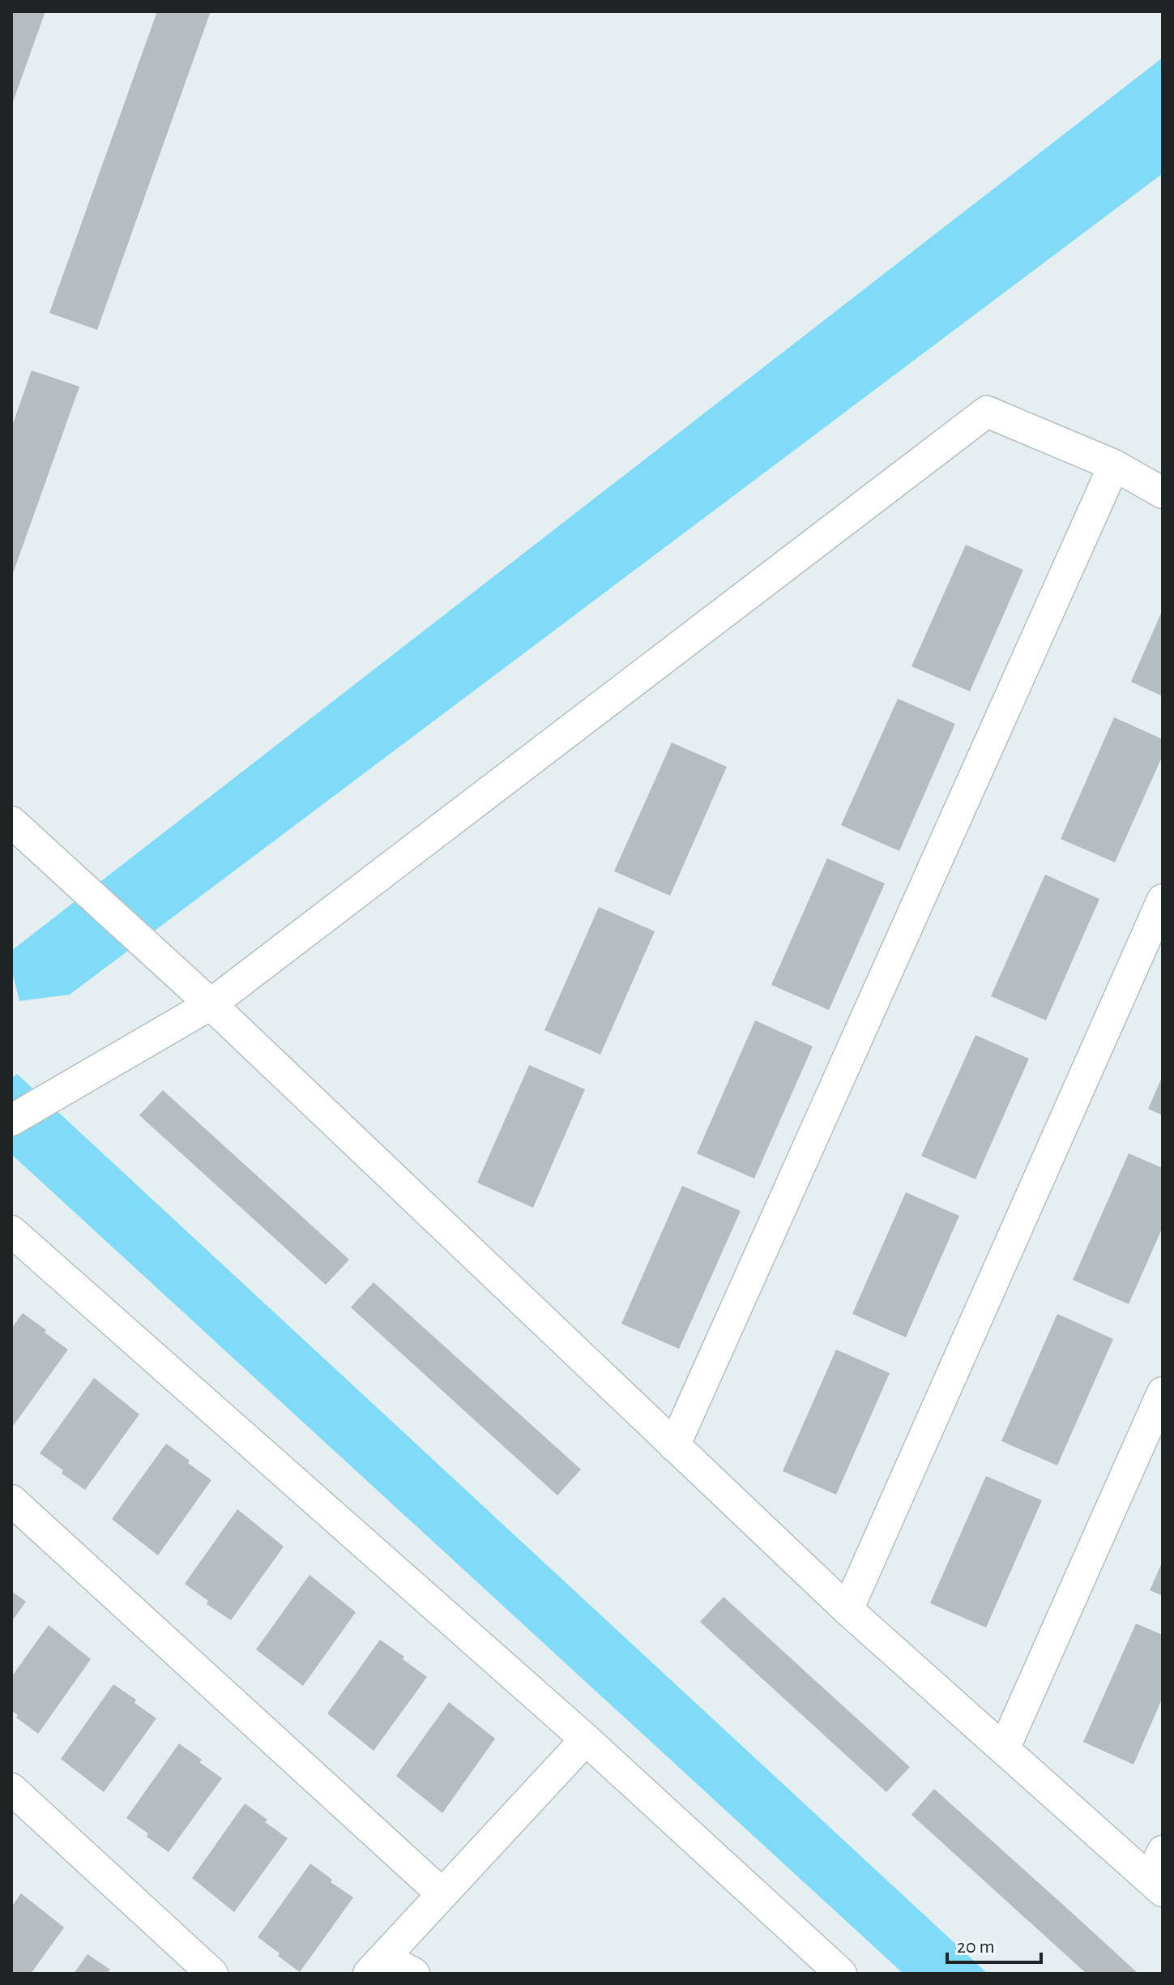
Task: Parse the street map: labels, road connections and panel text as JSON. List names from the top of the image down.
{
  "scale_bar": "20 m"
}
